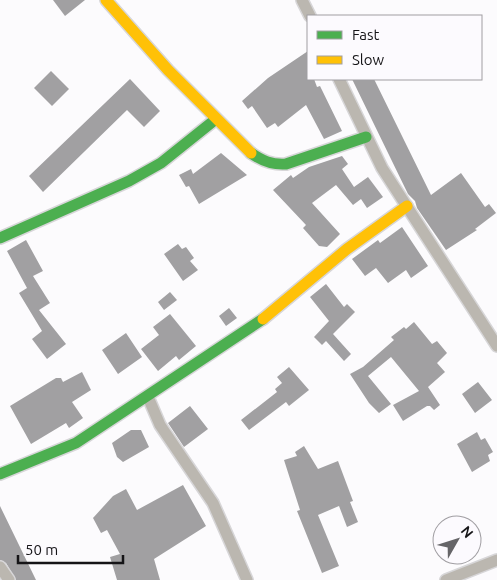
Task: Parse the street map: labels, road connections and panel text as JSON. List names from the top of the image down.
{
  "legend": ["Fast", "Slow"],
  "scale_bar": "50 m",
  "north": "top right"
}
